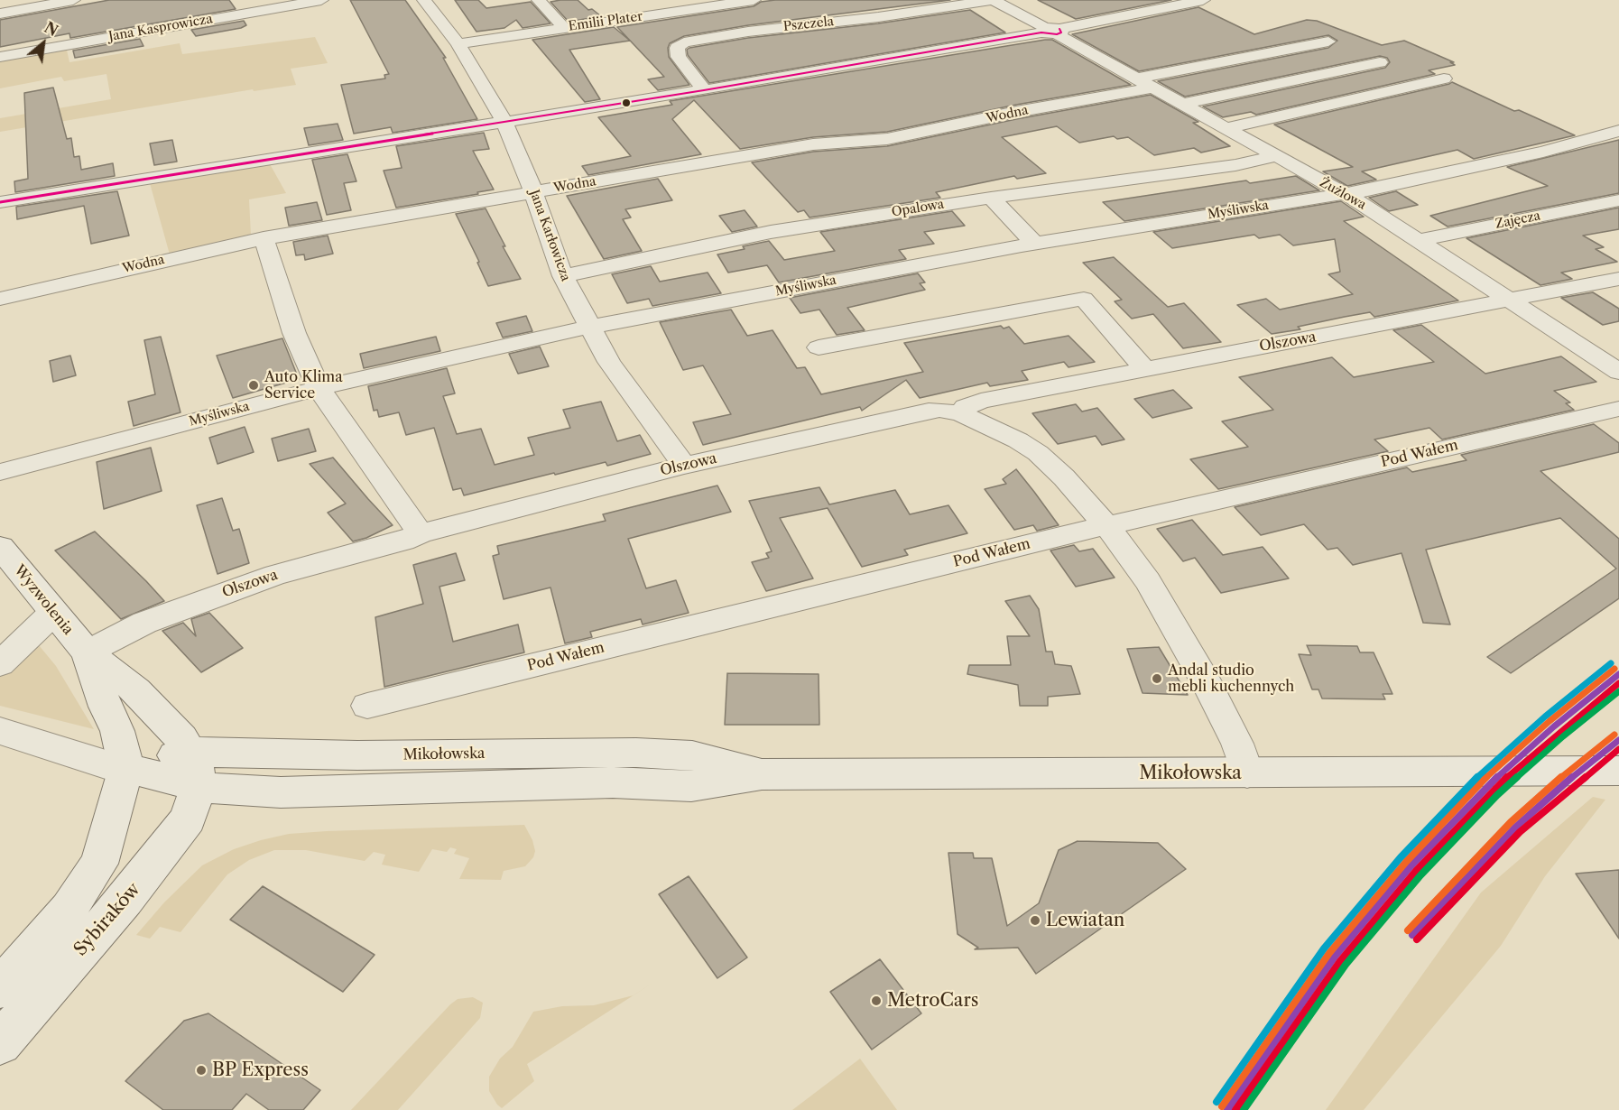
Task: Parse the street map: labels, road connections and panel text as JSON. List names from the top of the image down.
{
  "streets": {
    "main road": ["Wyzwolenia", "Mikołowska", "Sybiraków"],
    "street": [
      "Emilii Plater",
      "Pszczela",
      "Jana Kasprowicza",
      "Wodna",
      "Żużlowa",
      "Opalowa",
      "Myśliwska",
      "Zajęcza",
      "Jana Karłowicza",
      "Olszowa",
      "Pod Wałem"
    ]
  },
  "crossings": [
    ["Emilii Plater", "Jana Karłowicza"],
    ["Pszczela", "Żużlowa"],
    ["Wodna", "Żużlowa"],
    ["Wodna", "Jana Karłowicza"],
    ["Żużlowa", "Opalowa"],
    ["Żużlowa", "Myśliwska"],
    ["Żużlowa", "Zajęcza"],
    ["Żużlowa", "Olszowa"],
    ["Opalowa", "Jana Karłowicza"],
    ["Myśliwska", "Jana Karłowicza"],
    ["Jana Karłowicza", "Olszowa"],
    ["Olszowa", "Pod Wałem"],
    ["Olszowa", "Wyzwolenia"],
    ["Olszowa", "Mikołowska"],
    ["Wyzwolenia", "Mikołowska"],
    ["Wyzwolenia", "Sybiraków"],
    ["Mikołowska", "Sybiraków"]
  ],
  "places": [
    "Auto Klima Service",
    "Andal studio mebli kuchennych",
    "Lewiatan",
    "MetroCars",
    "BP Express"
  ],
  "north": "top right"
}
